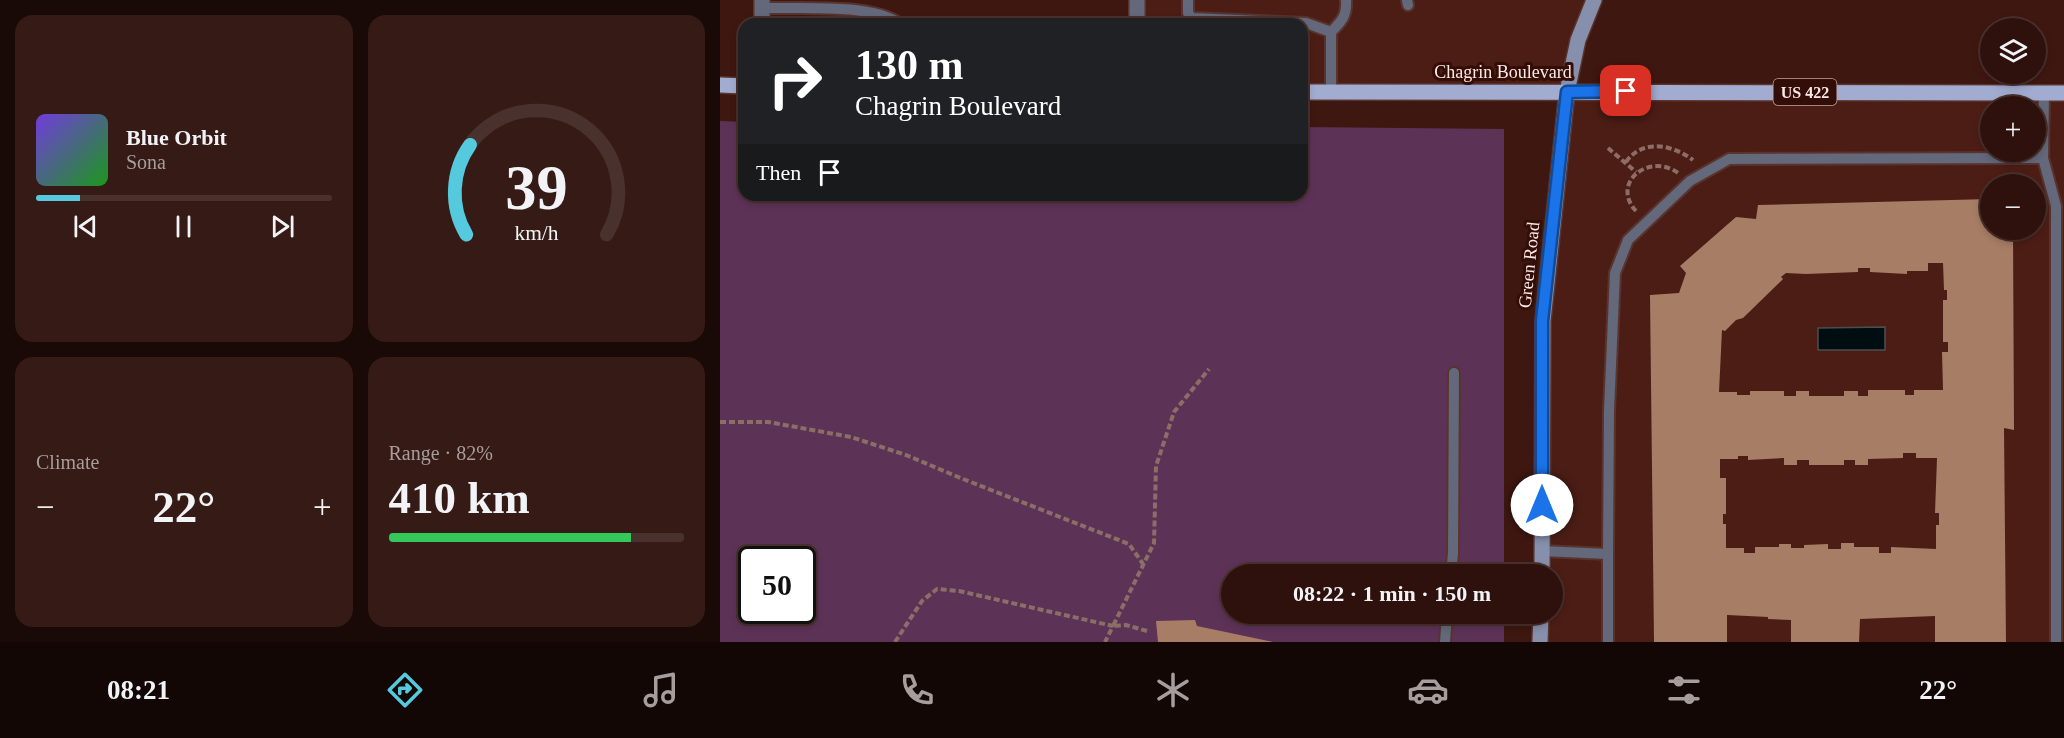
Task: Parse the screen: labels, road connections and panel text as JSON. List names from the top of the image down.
{
  "streets": {
    "main road": ["Chagrin Boulevard", "US 422", "Green Road"]
  },
  "crossings": [
    ["Chagrin Boulevard", "Green Road"]
  ],
  "page": {
    "map_buttons": ["+", "−"],
    "turn": ["130 m", "Chagrin Boulevard"],
    "song": ["Blue Orbit", "Sona"],
    "then": "Then",
    "tile": [
      "Climate",
      ["Range · 82%", "410 km"]
    ],
    "heat": ["−", "22°", "+"],
    "limit": "50",
    "trip": "08:22 · 1 min · 150 m",
    "tabs": ["08:21", "22°"],
    "gauge": ["39", "km/h"]
  }
}
